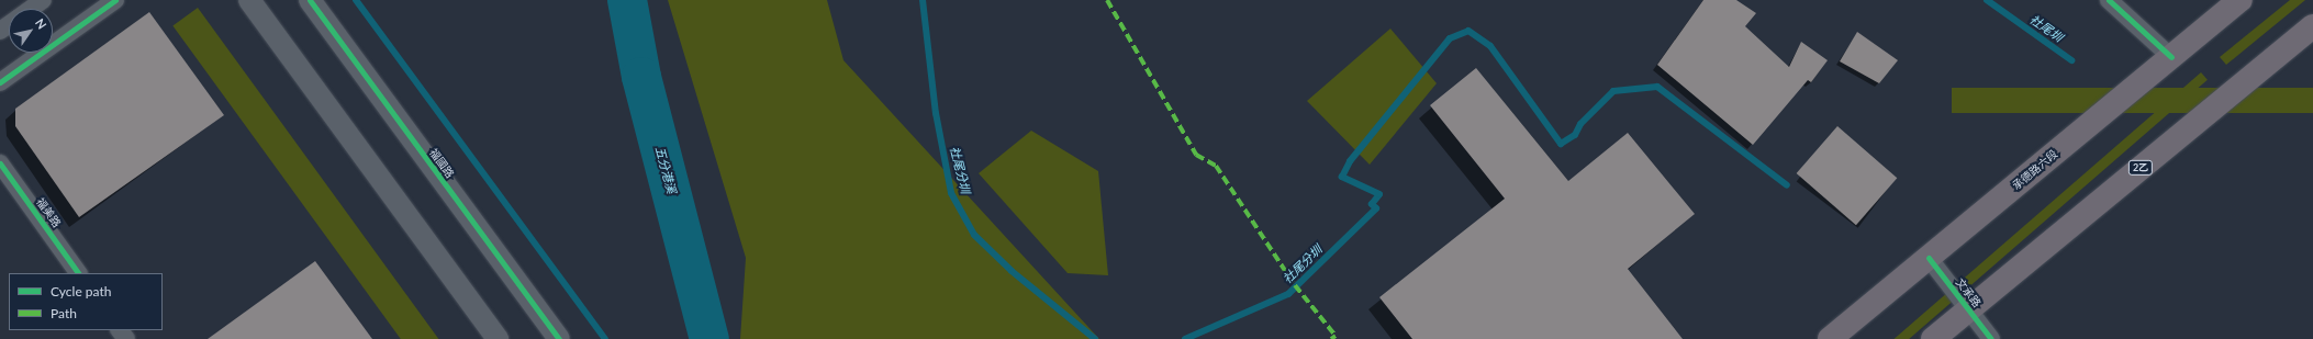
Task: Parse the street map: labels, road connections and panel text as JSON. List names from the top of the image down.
{
  "streets": {
    "main road": ["2乙", "承德路六段"],
    "street": ["福國路", "福美路", "文承路"]
  },
  "crossings": [
    ["2乙", "文承路"],
    ["承德路六段", "文承路"]
  ],
  "water": ["社尾圳", "五分港溪", "社尾分圳"],
  "legend": ["Cycle path", "Path"],
  "north": "top right"
}
